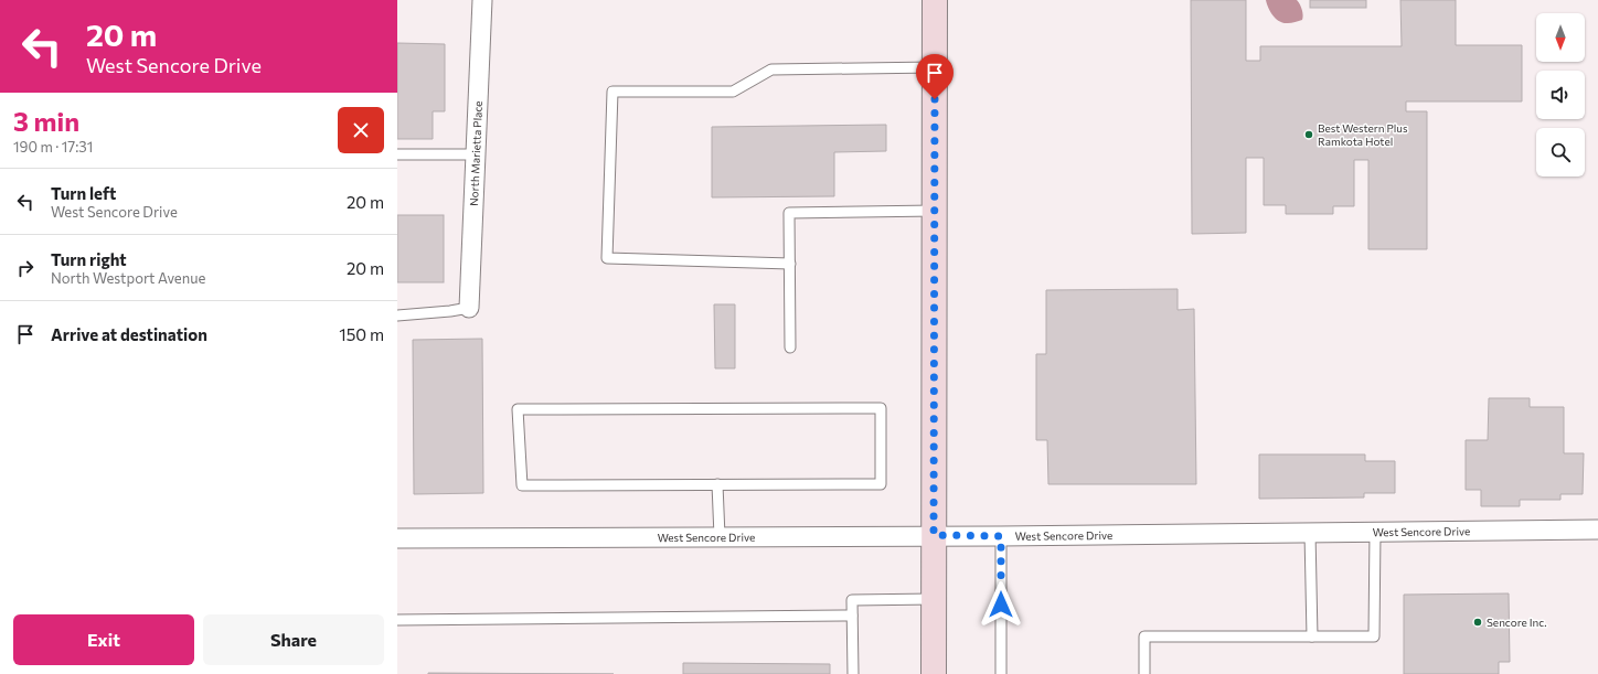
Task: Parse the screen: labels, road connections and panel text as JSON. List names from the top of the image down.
{
  "streets": {
    "street": ["North Marietta Place", "West Sencore Drive"]
  },
  "places": ["Best Western Plus Ramkota Hotel", "Sencore Inc."],
  "north": "bottom",
  "page": {
    "turn": ["20 m", "West Sencore Drive"],
    "heading": ["3 min", "190 m · 17:31"],
    "list": [
      {
        "name": "Turn left",
        "note": "West Sencore Drive",
        "value": "20 m"
      },
      {
        "name": "Turn right",
        "note": "North Westport Avenue",
        "value": "20 m"
      },
      {
        "name": "Arrive at destination",
        "value": "150 m"
      }
    ],
    "buttons": ["Exit", "Share"]
  }
}
